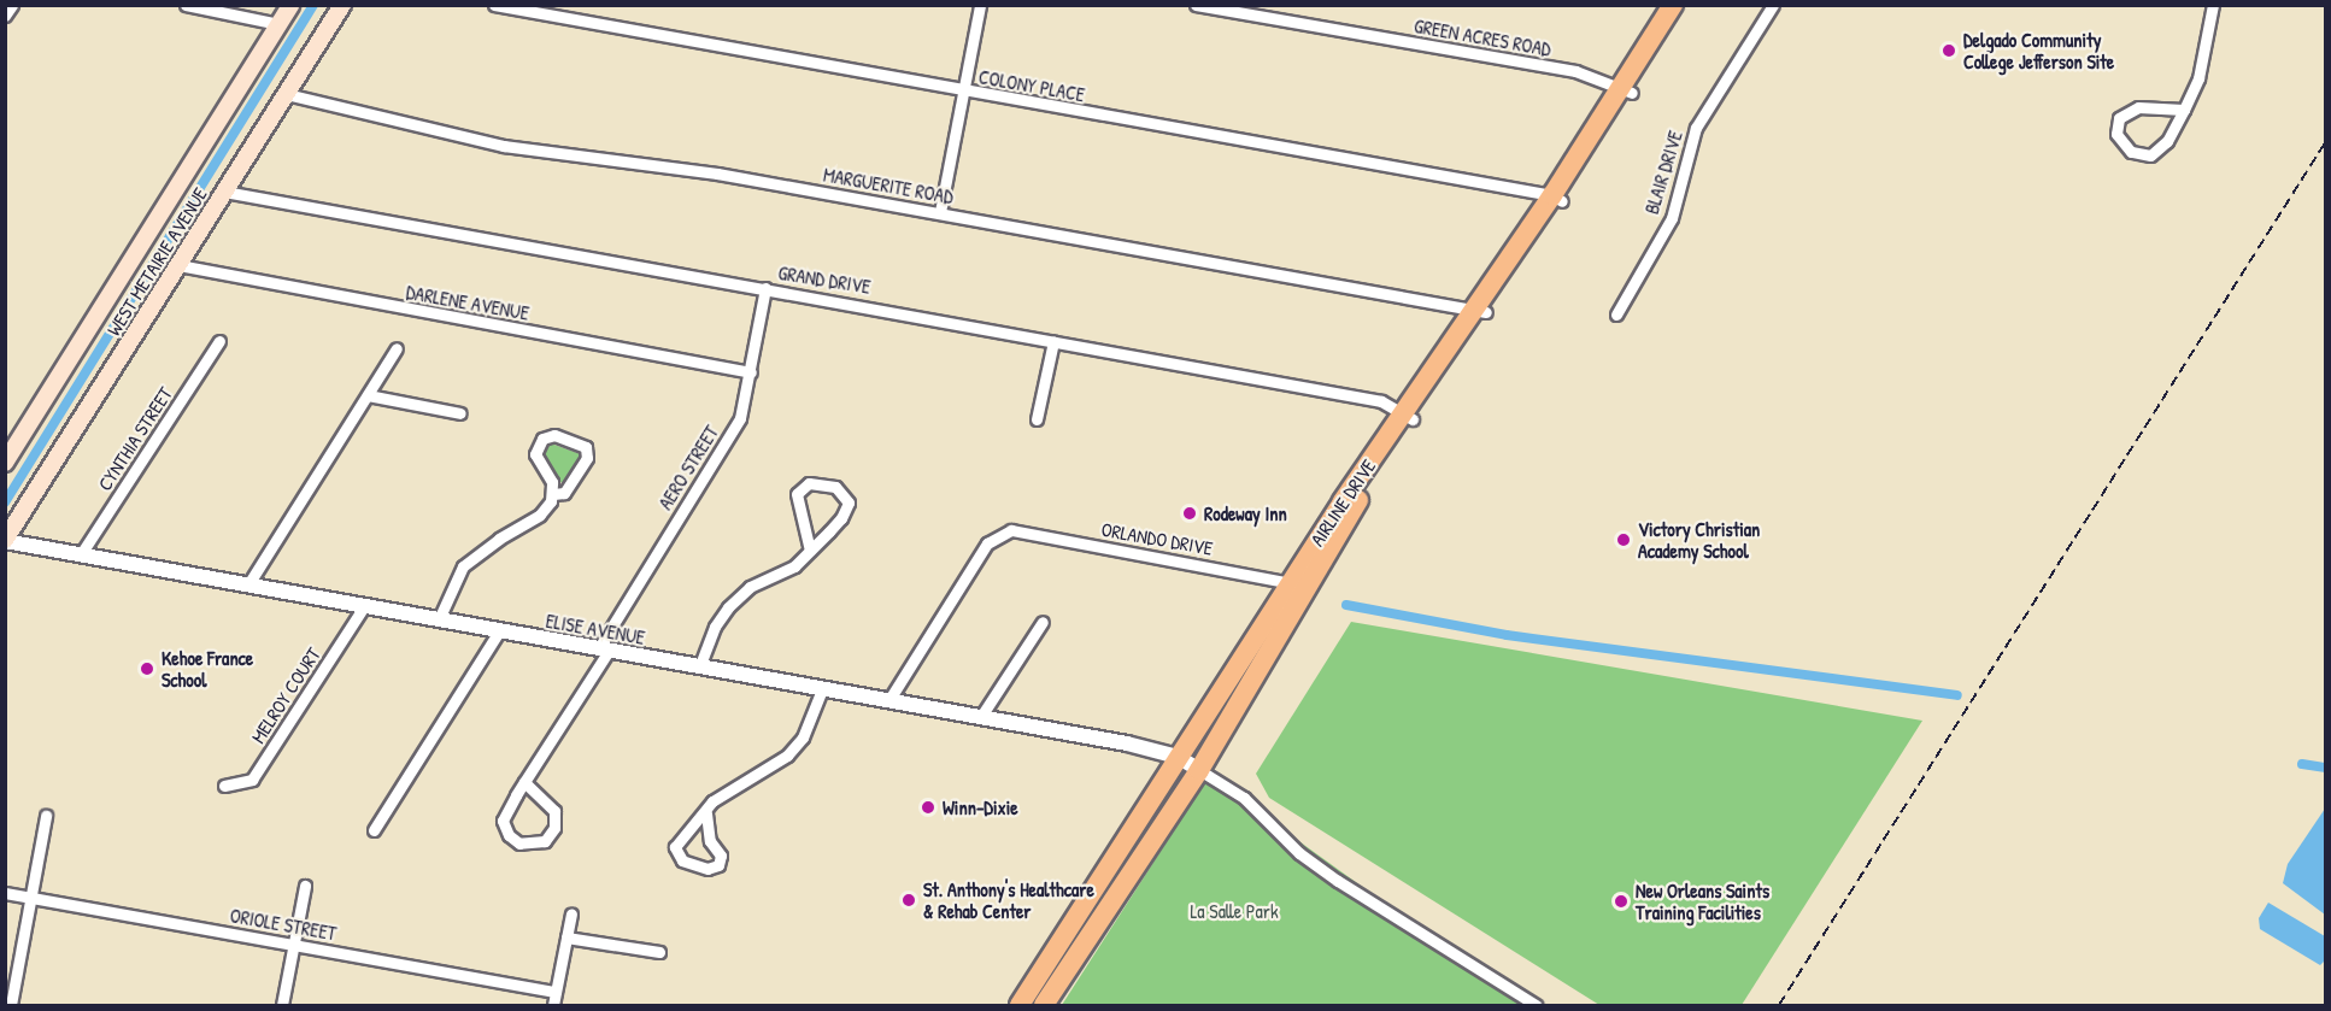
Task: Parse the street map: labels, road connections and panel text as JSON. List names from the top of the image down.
{
  "streets": {
    "highway": ["AIRLINE DRIVE"],
    "main road": ["WEST METAIRIE AVENUE"],
    "street": [
      "GREEN ACRES ROAD",
      "COLONY PLACE",
      "BLAIR DRIVE",
      "MARGUERITE ROAD",
      "GRAND DRIVE",
      "DARLENE AVENUE",
      "CYNTHIA STREET",
      "AERO STREET",
      "ORLANDO DRIVE",
      "ELISE AVENUE",
      "MELROY COURT",
      "ORIOLE STREET"
    ]
  },
  "crossings": [
    ["GREEN ACRES ROAD", "AIRLINE DRIVE"],
    ["COLONY PLACE", "AIRLINE DRIVE"],
    ["MARGUERITE ROAD", "WEST METAIRIE AVENUE"],
    ["MARGUERITE ROAD", "AIRLINE DRIVE"],
    ["WEST METAIRIE AVENUE", "GRAND DRIVE"],
    ["WEST METAIRIE AVENUE", "DARLENE AVENUE"],
    ["WEST METAIRIE AVENUE", "ELISE AVENUE"],
    ["GRAND DRIVE", "AERO STREET"],
    ["GRAND DRIVE", "AIRLINE DRIVE"],
    ["DARLENE AVENUE", "AERO STREET"],
    ["CYNTHIA STREET", "ELISE AVENUE"],
    ["AERO STREET", "ELISE AVENUE"],
    ["AIRLINE DRIVE", "ORLANDO DRIVE"],
    ["AIRLINE DRIVE", "ELISE AVENUE"],
    ["ORLANDO DRIVE", "ELISE AVENUE"],
    ["ELISE AVENUE", "MELROY COURT"]
  ],
  "parks": ["La Salle Park"],
  "places": [
    "Delgado Community College Jefferson Site",
    "Rodeway Inn",
    "Victory Christian Academy School",
    "Kehoe France School",
    "Winn-Dixie",
    "St. Anthony's Healthcare & Rehab Center",
    "New Orleans Saints Training Facilities"
  ]
}
